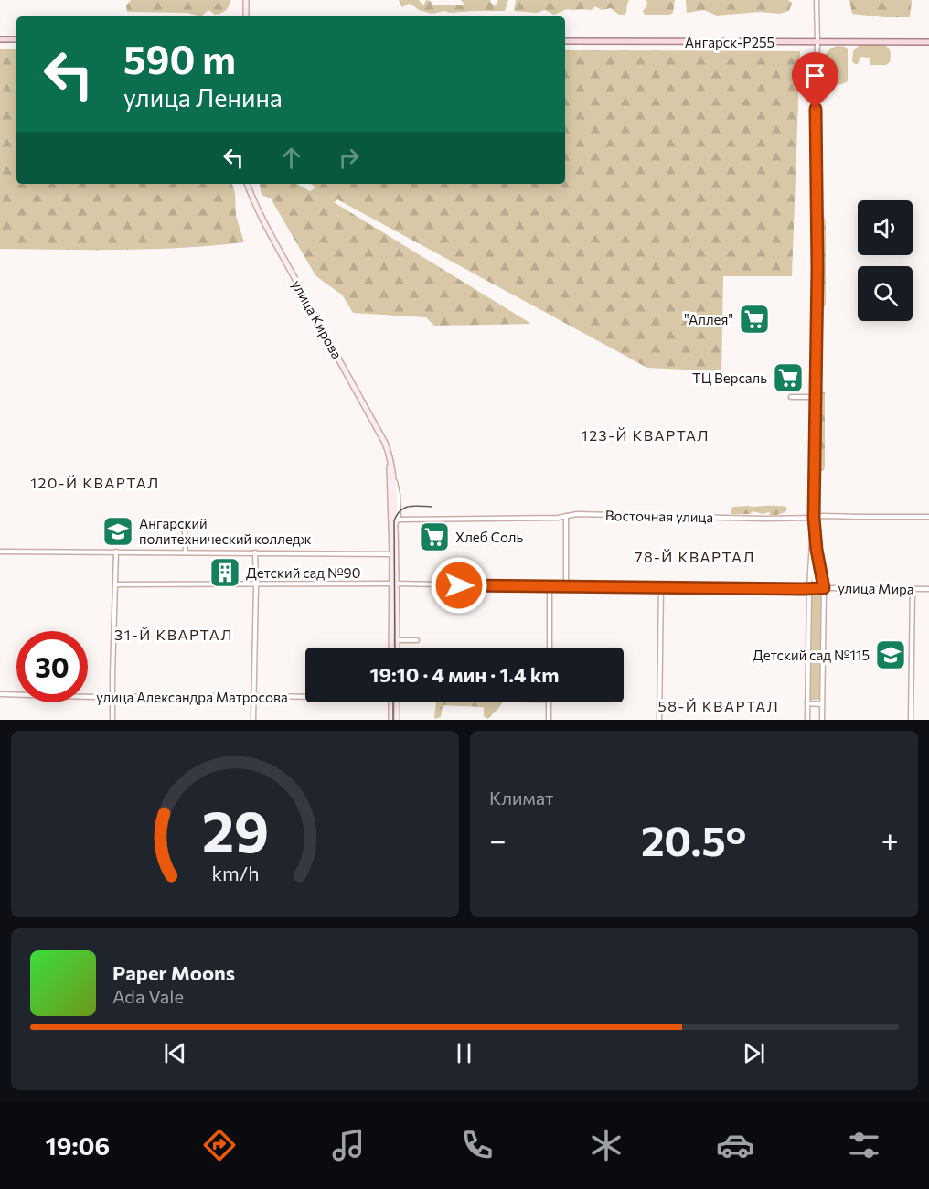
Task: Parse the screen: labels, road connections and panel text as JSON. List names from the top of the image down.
{
  "streets": {
    "main road": ["Ангарск-Р255"],
    "street": [
      "улица Кирова",
      "Восточная улица",
      "улица Мира",
      "улица Александра Матросова"
    ]
  },
  "crossings": [
    ["улица Кирова", "Восточная улица"],
    ["улица Кирова", "улица Мира"]
  ],
  "districts": [
    "123-Й КВАРТАЛ",
    "120-Й КВАРТАЛ",
    "78-Й КВАРТАЛ",
    "31-Й КВАРТАЛ",
    "58-Й КВАРТАЛ"
  ],
  "places": {
    "supermarket": ["\"Аллея\"", "ТЦ Версаль", "Хлеб Соль"],
    "school or university": ["Ангарский политехнический колледж", "Детский сад №115"],
    "building": ["Детский сад №90"]
  },
  "page": {
    "turn": ["590 m", "улица Ленина"],
    "limit": "30",
    "trip": "19:10 · 4 мин · 1.4 km",
    "tile": "Климат",
    "heat": ["−", "20.5°", "+"],
    "song": ["Paper Moons", "Ada Vale"],
    "tabs": "19:06",
    "gauge": ["29", "km/h"]
  }
}
